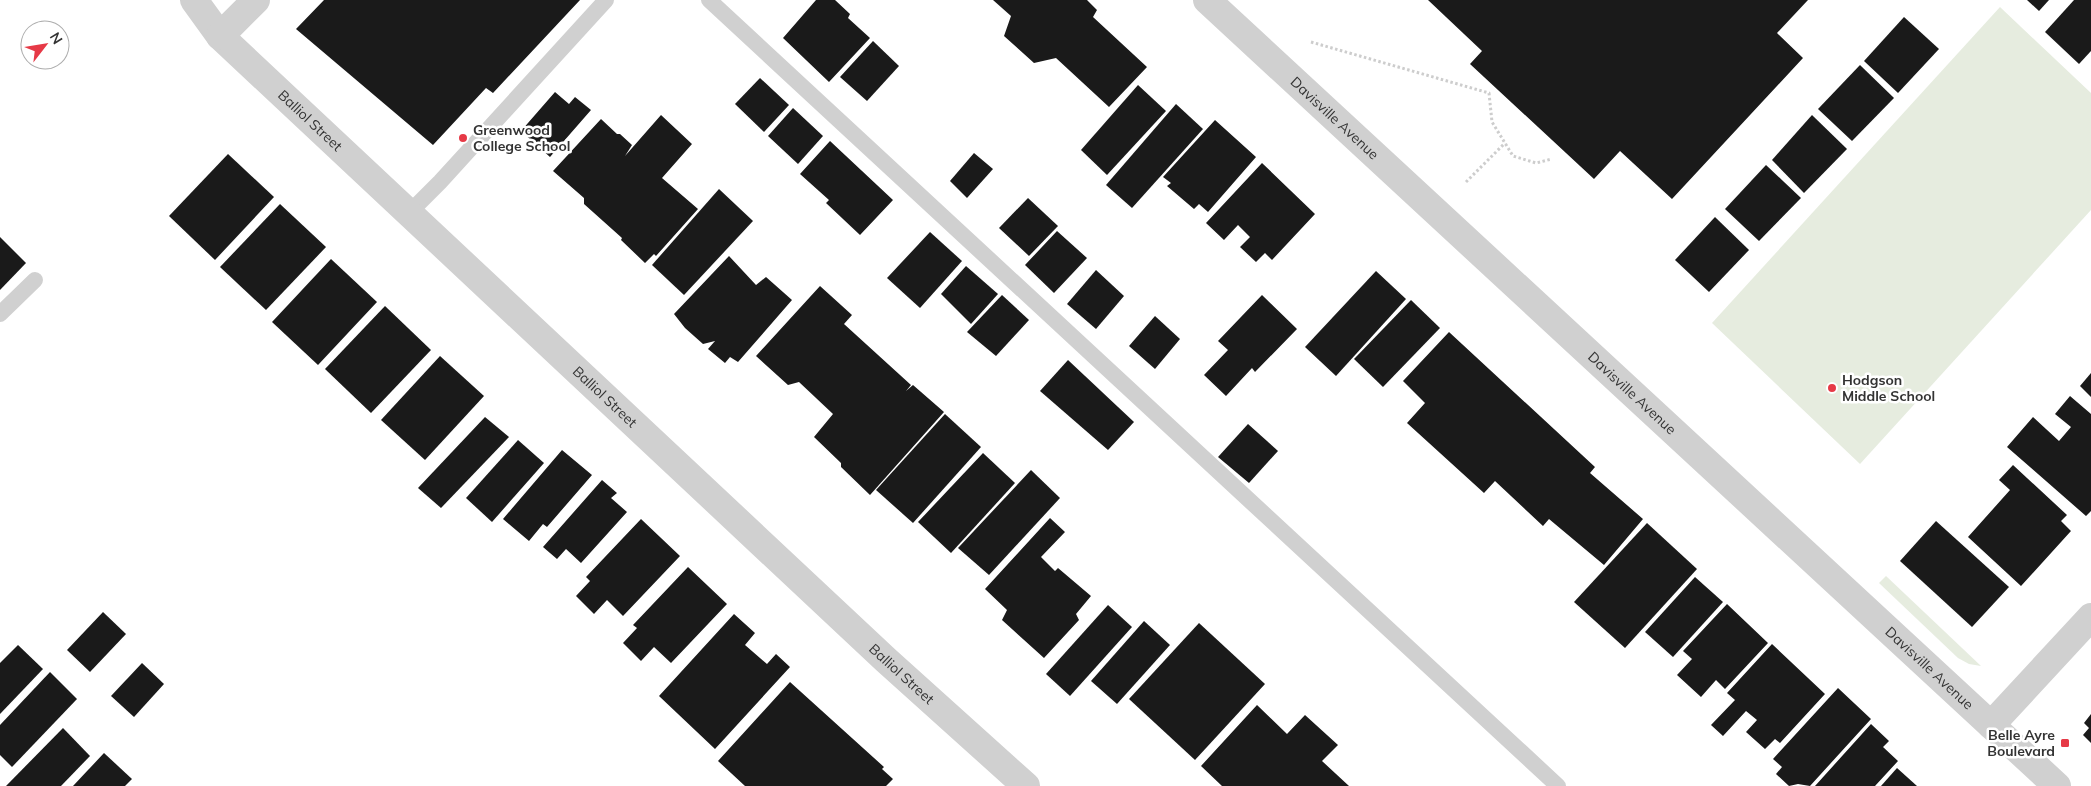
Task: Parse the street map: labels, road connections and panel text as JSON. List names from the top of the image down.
{
  "streets": {
    "street": ["Davisville Avenue", "Balliol Street"]
  },
  "places": {
    "other": ["Greenwood College School", "Hodgson Middle School"],
    "transit": ["Belle Ayre Boulevard"]
  },
  "north": "top right"
}
